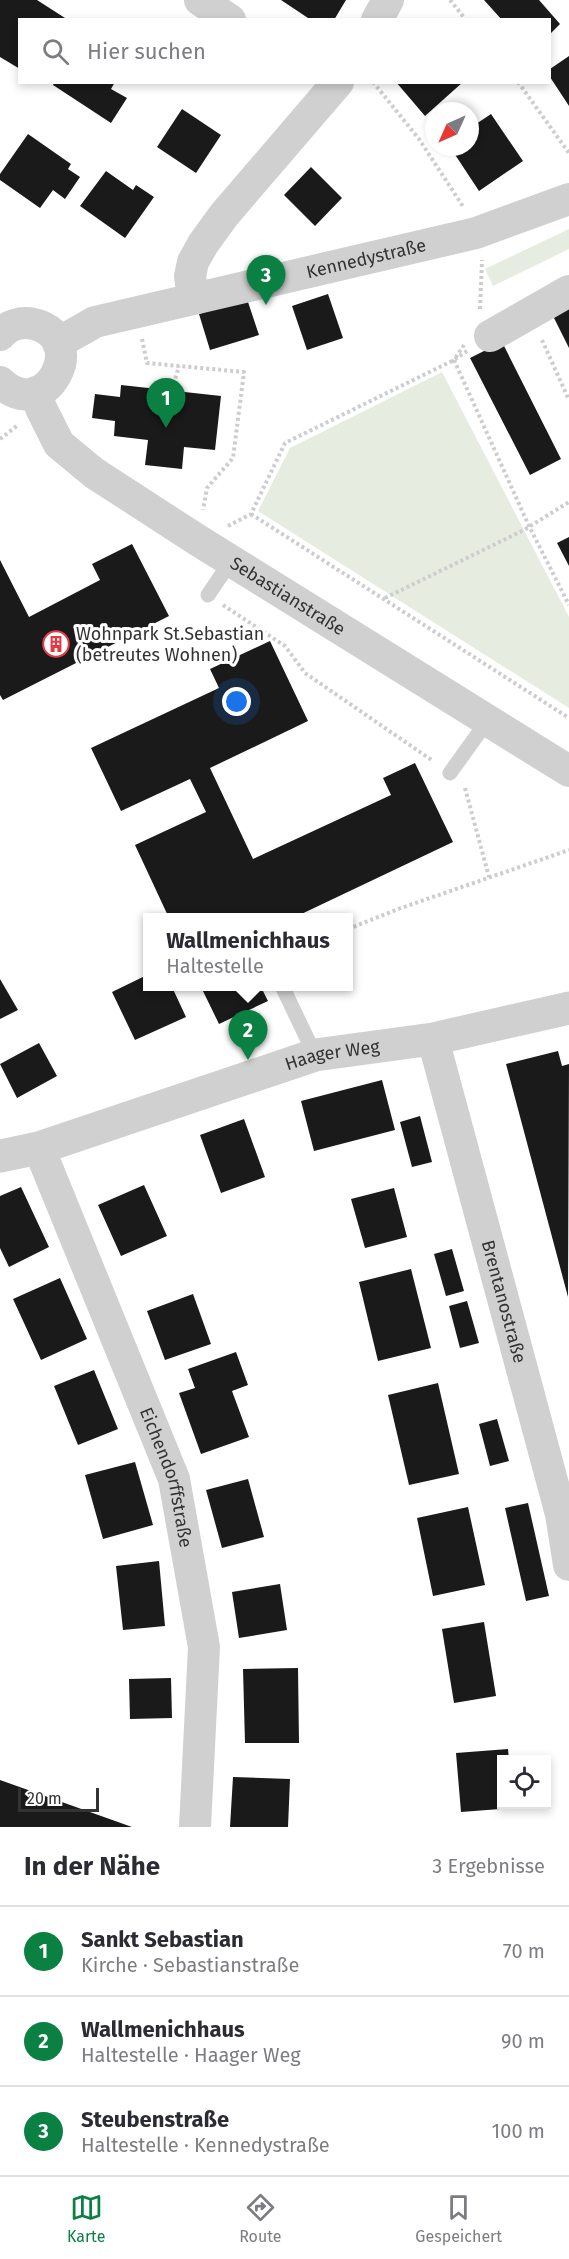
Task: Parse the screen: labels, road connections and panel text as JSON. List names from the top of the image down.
{
  "streets": {
    "street": [
      "Kennedystraße",
      "Sebastianstraße",
      "Haager Weg",
      "Brentanostraße",
      "Eichendorffstraße"
    ]
  },
  "crossings": [
    ["Haager Weg", "Brentanostraße"],
    ["Haager Weg", "Eichendorffstraße"]
  ],
  "places": {
    "building": ["Wohnpark St.Sebastian (betreutes Wohnen)"]
  },
  "scale_bar": "20 m",
  "north": "bottom left",
  "page": {
    "search": "Hier suchen",
    "pins": ["3", "1", "2"],
    "popup": ["Wallmenichhaus", "Haltestelle"],
    "scale": "20 m",
    "heading": ["In der Nähe", "3 Ergebnisse"],
    "list": [
      {
        "mark": "1",
        "name": "Sankt Sebastian",
        "note": "Kirche · Sebastianstraße",
        "value": "70 m"
      },
      {
        "mark": "2",
        "name": "Wallmenichhaus",
        "note": "Haltestelle · Haager Weg",
        "value": "90 m"
      },
      {
        "mark": "3",
        "name": "Steubenstraße",
        "note": "Haltestelle · Kennedystraße",
        "value": "100 m"
      }
    ],
    "nav": ["Karte", "Route", "Gespeichert"]
  }
}
